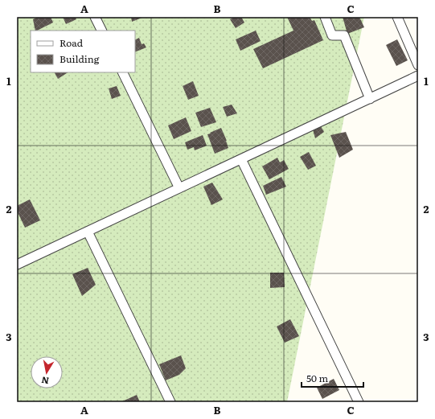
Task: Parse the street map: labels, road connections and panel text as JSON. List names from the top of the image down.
{
  "legend": ["Road", "Building"],
  "scale_bar": "50 m",
  "north": "bottom",
  "grid": {
    "columns": ["A", "B", "C"],
    "rows": ["1", "2", "3"]
  }
}
